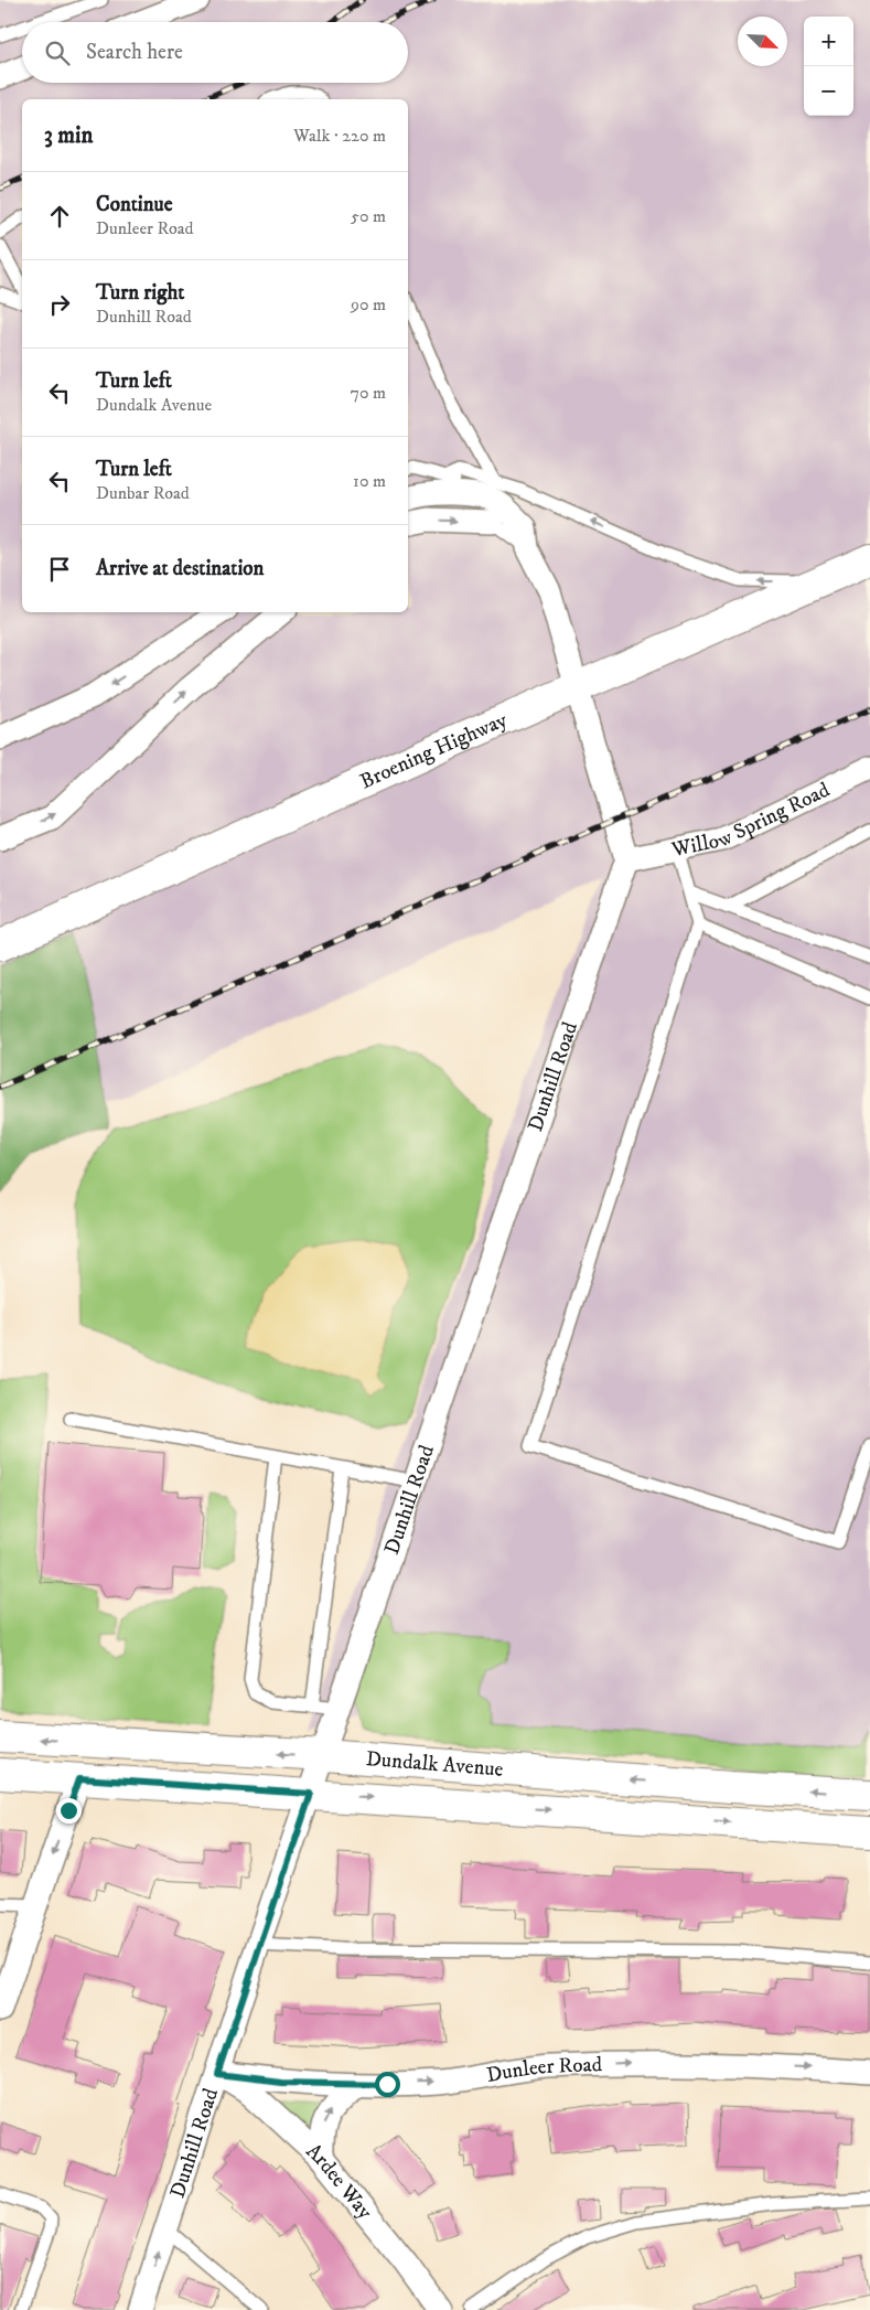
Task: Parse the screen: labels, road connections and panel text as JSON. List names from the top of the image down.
{
  "streets": {
    "main road": ["Broening Highway", "Dundalk Avenue"],
    "street": [
      "Willow Spring Road",
      "Dunhill Road",
      "Dunleer Road",
      "Ardee Way"
    ]
  },
  "crossings": [
    ["Willow Spring Road", "Dunhill Road"],
    ["Dunhill Road", "Dundalk Avenue"],
    ["Dunhill Road", "Dunleer Road"],
    ["Dunhill Road", "Ardee Way"],
    ["Dunleer Road", "Ardee Way"]
  ],
  "one_way": ["Dunleer Road"],
  "north": "bottom right",
  "page": {
    "map_buttons": ["+", "−"],
    "search": "Search here",
    "heading": ["3 min", "Walk · 220 m"],
    "list": [
      ["Continue", "Dunleer Road", "50 m"],
      ["Turn right", "Dunhill Road", "90 m"],
      ["Turn left", "Dundalk Avenue", "70 m"],
      ["Turn left", "Dunbar Road", "10 m"],
      "Arrive at destination"
    ]
  }
}
